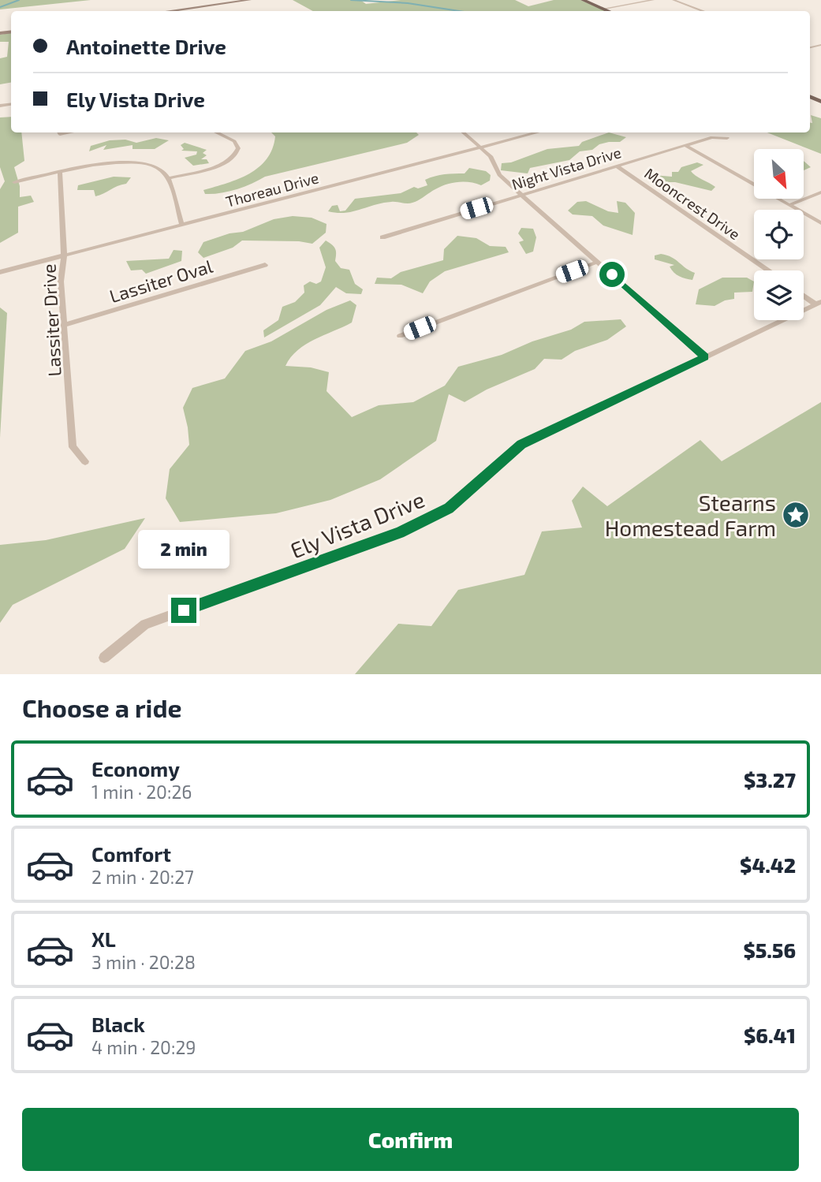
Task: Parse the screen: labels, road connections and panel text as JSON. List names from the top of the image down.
{
  "streets": {
    "street": [
      "Night Vista Drive",
      "Thoreau Drive",
      "Mooncrest Drive",
      "Lassiter Oval",
      "Lassiter Drive",
      "Ely Vista Drive"
    ]
  },
  "crossings": [
    ["Night Vista Drive", "Mooncrest Drive"],
    ["Thoreau Drive", "Lassiter Drive"],
    ["Lassiter Oval", "Lassiter Drive"]
  ],
  "places": {
    "place": ["Stearns Homestead Farm"]
  },
  "north": "bottom right",
  "page": {
    "banner": ["Antoinette Drive", "Ely Vista Drive"],
    "bubble": "2 min",
    "heading": "Choose a ride",
    "list": [
      {
        "name": "Economy",
        "note": "1 min · 20:26",
        "value": "$3.27"
      },
      {
        "name": "Comfort",
        "note": "2 min · 20:27",
        "value": "$4.42"
      },
      {
        "name": "XL",
        "note": "3 min · 20:28",
        "value": "$5.56"
      },
      {
        "name": "Black",
        "note": "4 min · 20:29",
        "value": "$6.41"
      }
    ],
    "buttons": "Confirm"
  }
}
